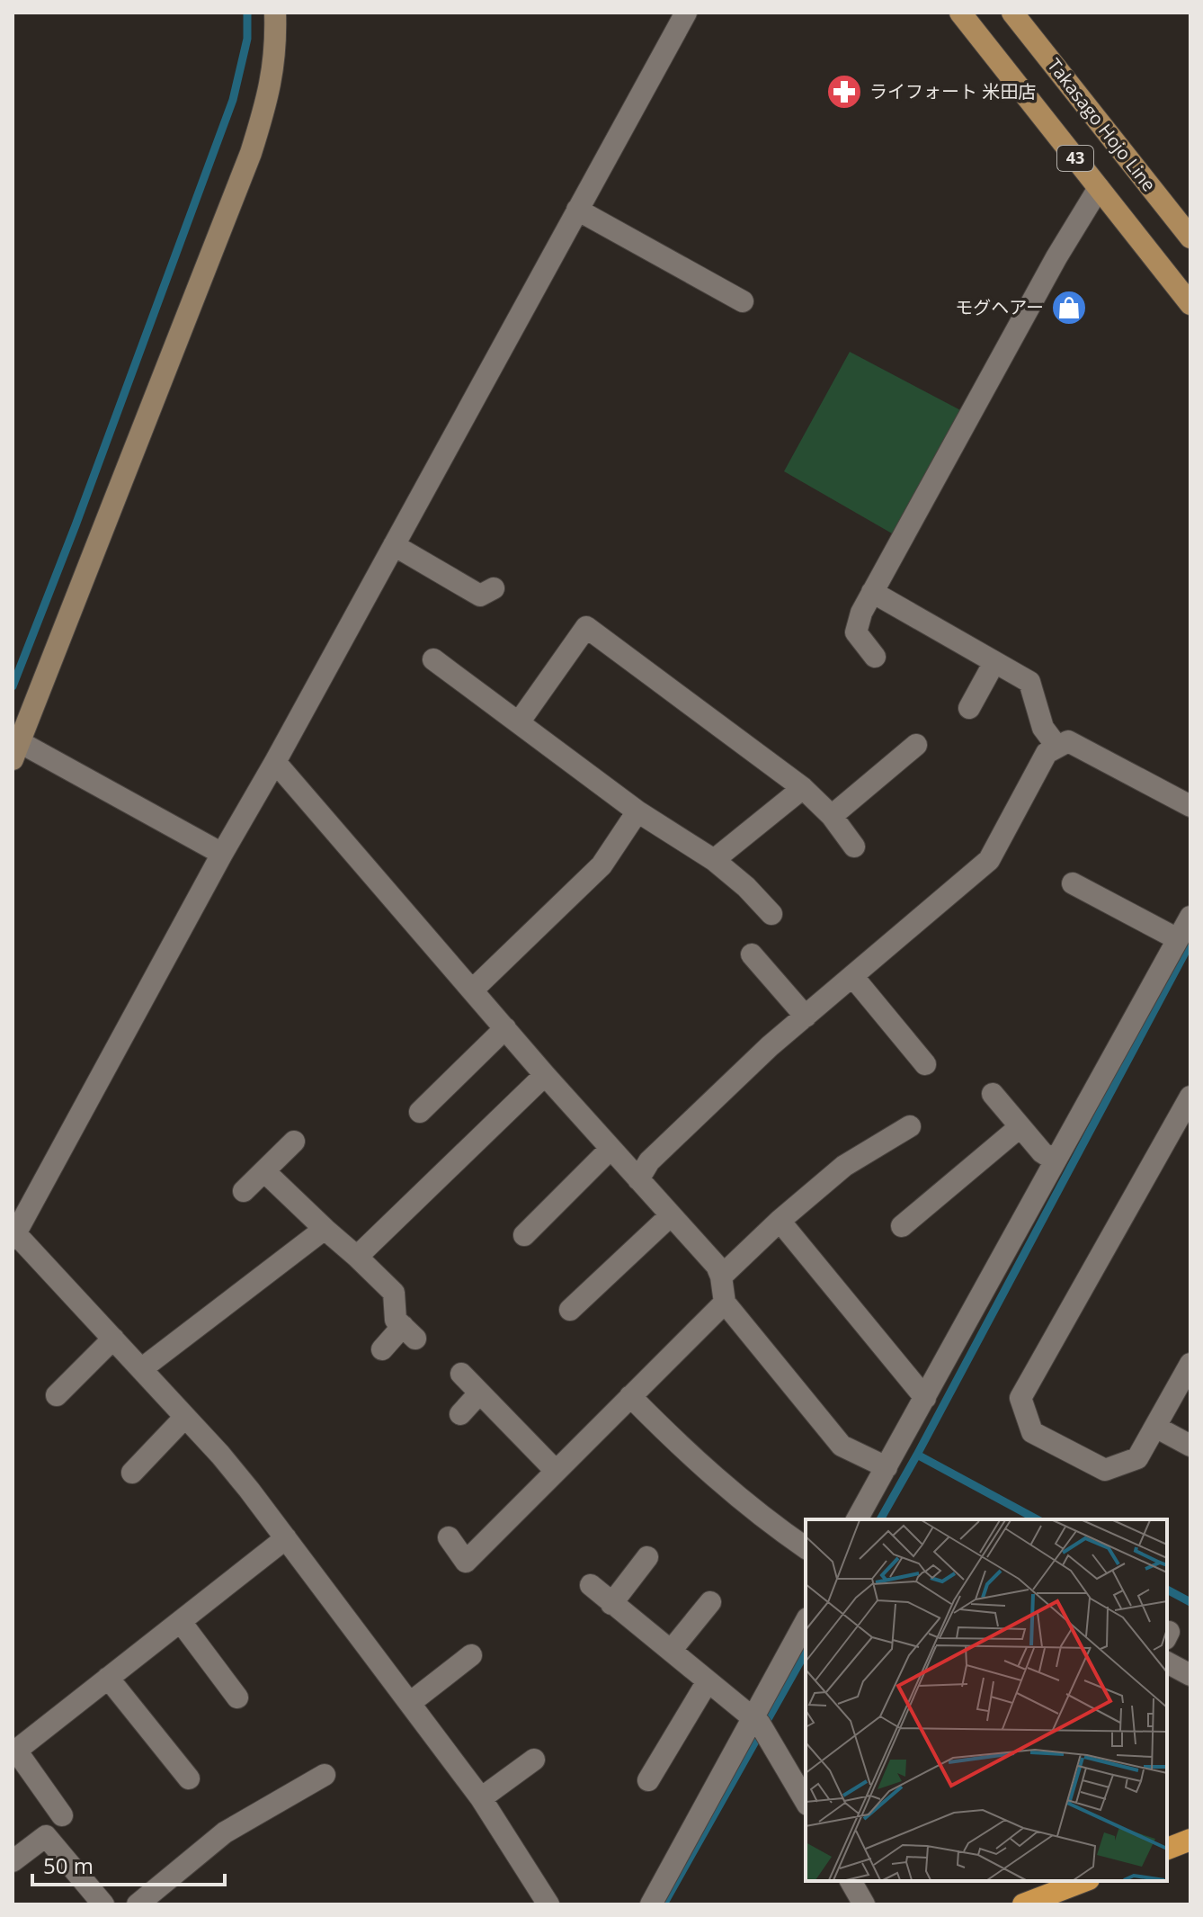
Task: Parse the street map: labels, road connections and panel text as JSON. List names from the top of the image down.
{
  "streets": {
    "main road": ["Takasago Hojo Line", "43"]
  },
  "places": {
    "pharmacy": ["ライフォート 米田店"],
    "shop": ["モグヘアー"]
  },
  "scale_bar": "50 m"
}
